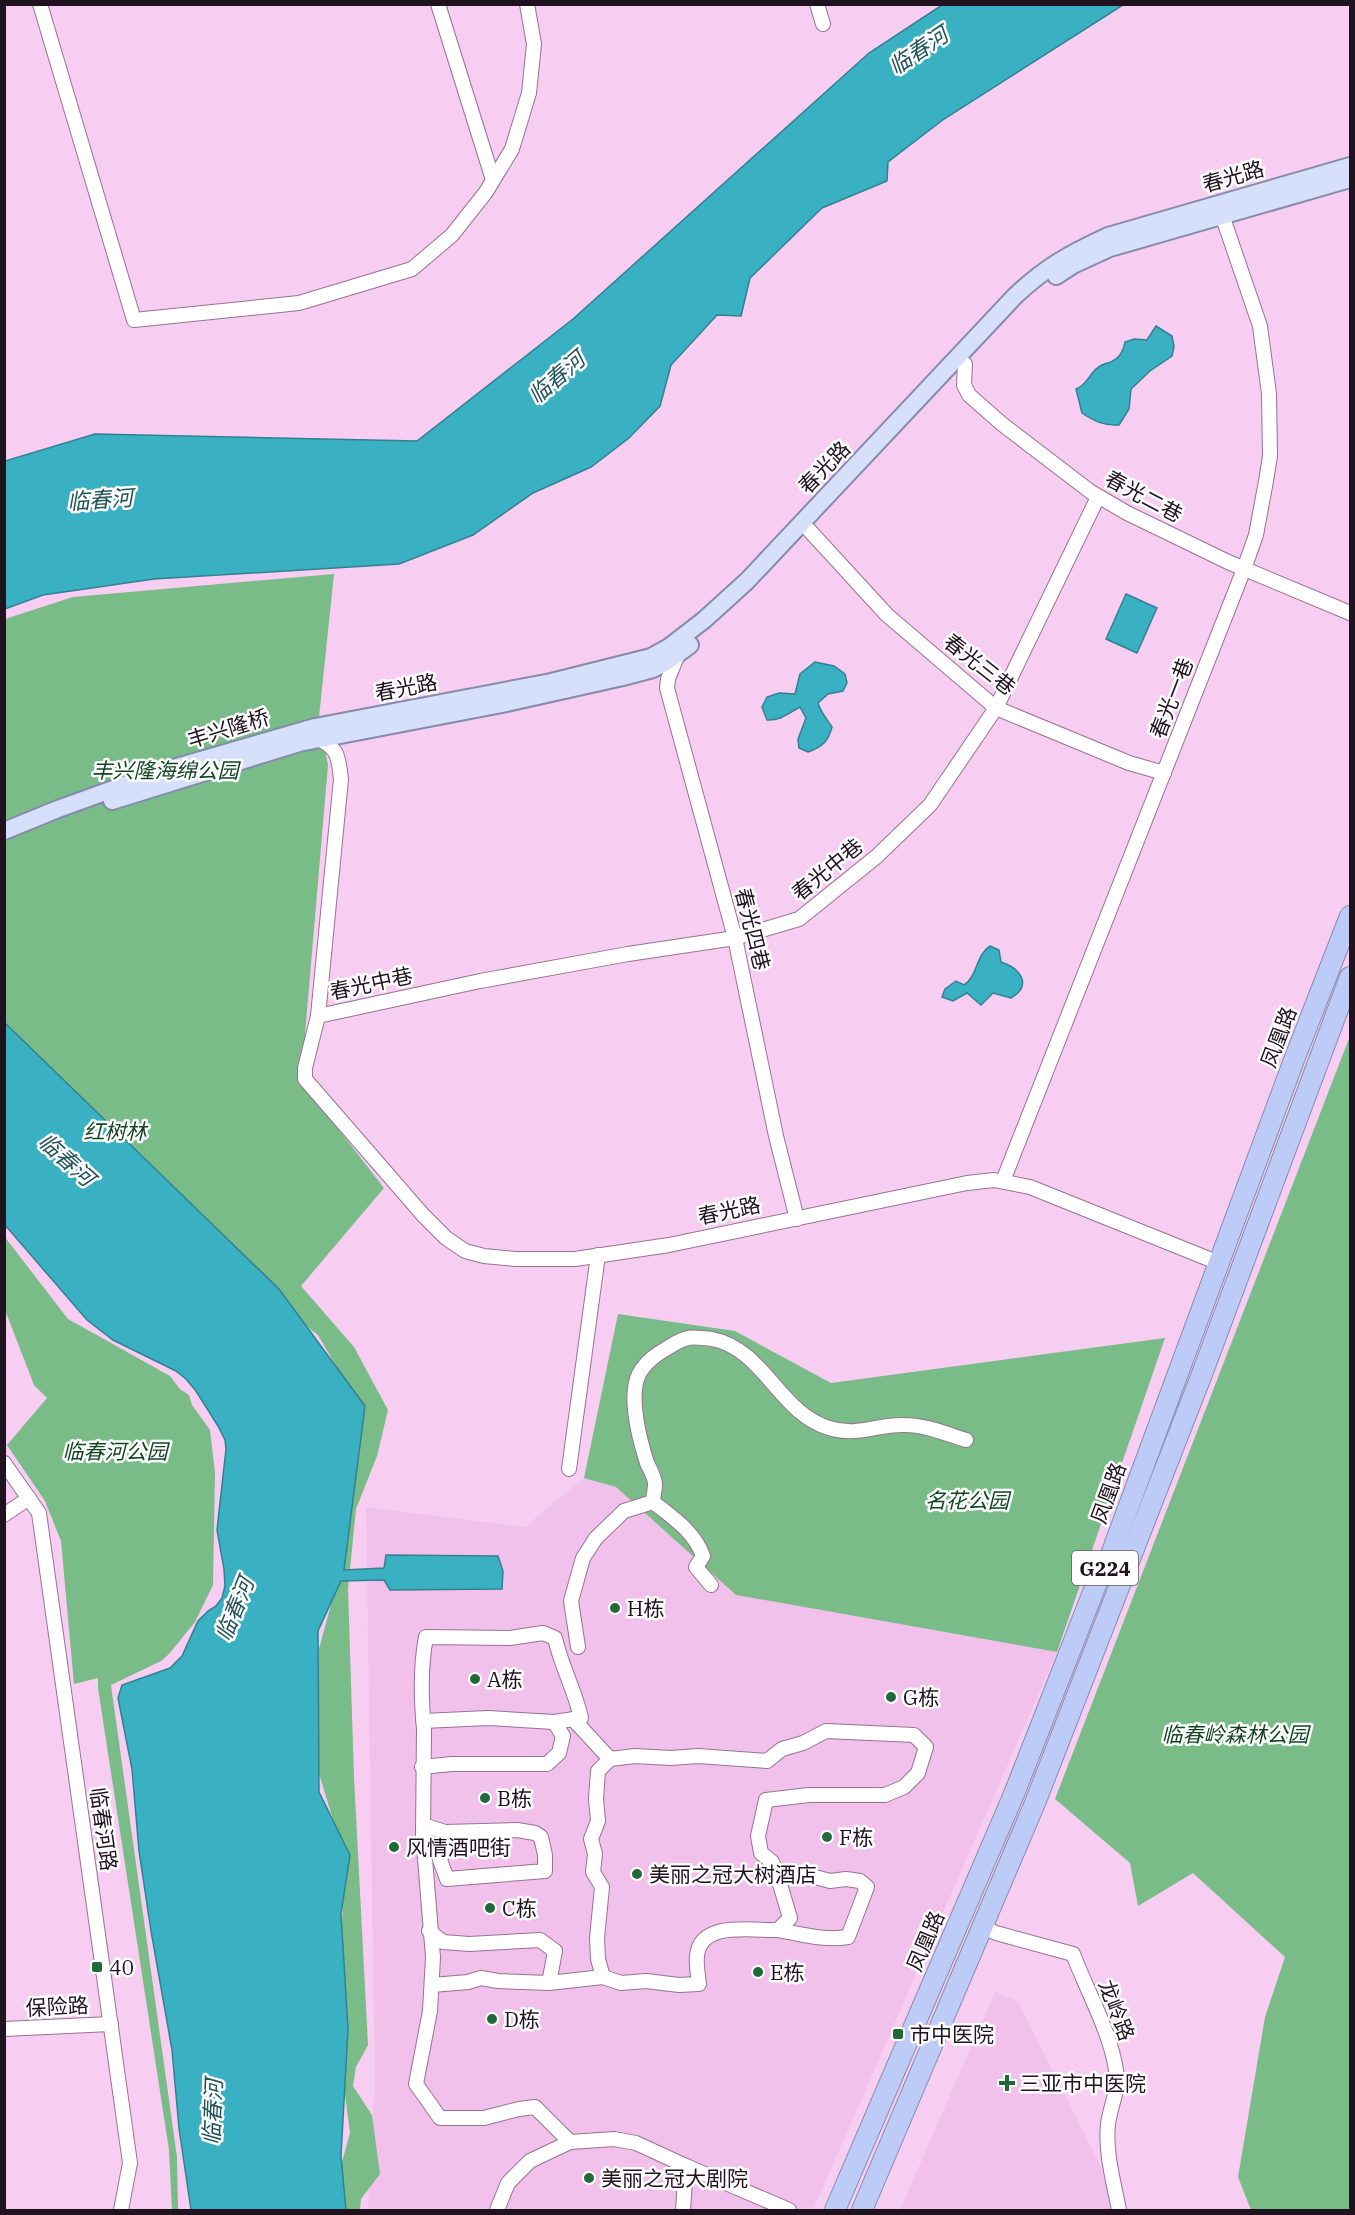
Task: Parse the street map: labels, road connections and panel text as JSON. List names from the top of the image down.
{
  "streets": {
    "highway": ["凤凰路", "G224"],
    "main road": ["春光路", "丰兴隆桥"],
    "street": [
      "春光二巷",
      "春光三巷",
      "春光一巷",
      "春光中巷",
      "春光四巷",
      "临春河路",
      "保险路",
      "龙岭路"
    ]
  },
  "crossings": [
    ["春光路", "春光二巷"],
    ["春光路", "春光三巷"],
    ["春光路", "春光一巷"],
    ["春光路", "丰兴隆桥"],
    ["春光路", "春光中巷"],
    ["春光路", "春光四巷"],
    ["春光路", "凤凰路"],
    ["春光二巷", "春光一巷"],
    ["春光二巷", "春光中巷"],
    ["春光三巷", "春光一巷"],
    ["春光三巷", "春光中巷"],
    ["春光中巷", "春光四巷"],
    ["G224", "龙岭路"],
    ["临春河路", "保险路"]
  ],
  "water": ["临春河"],
  "parks": [
    "丰兴隆海绵公园",
    "红树林",
    "临春河公园",
    "名花公园",
    "临春岭森林公园"
  ],
  "places": {
    "other": [
      "H栋",
      "A栋",
      "G栋",
      "B栋",
      "F栋",
      "风情酒吧街",
      "美丽之冠大树酒店",
      "C栋",
      "E栋",
      "D栋",
      "美丽之冠大剧院"
    ],
    "transit": ["40", "市中医院"],
    "health": ["三亚市中医院"]
  }
}
